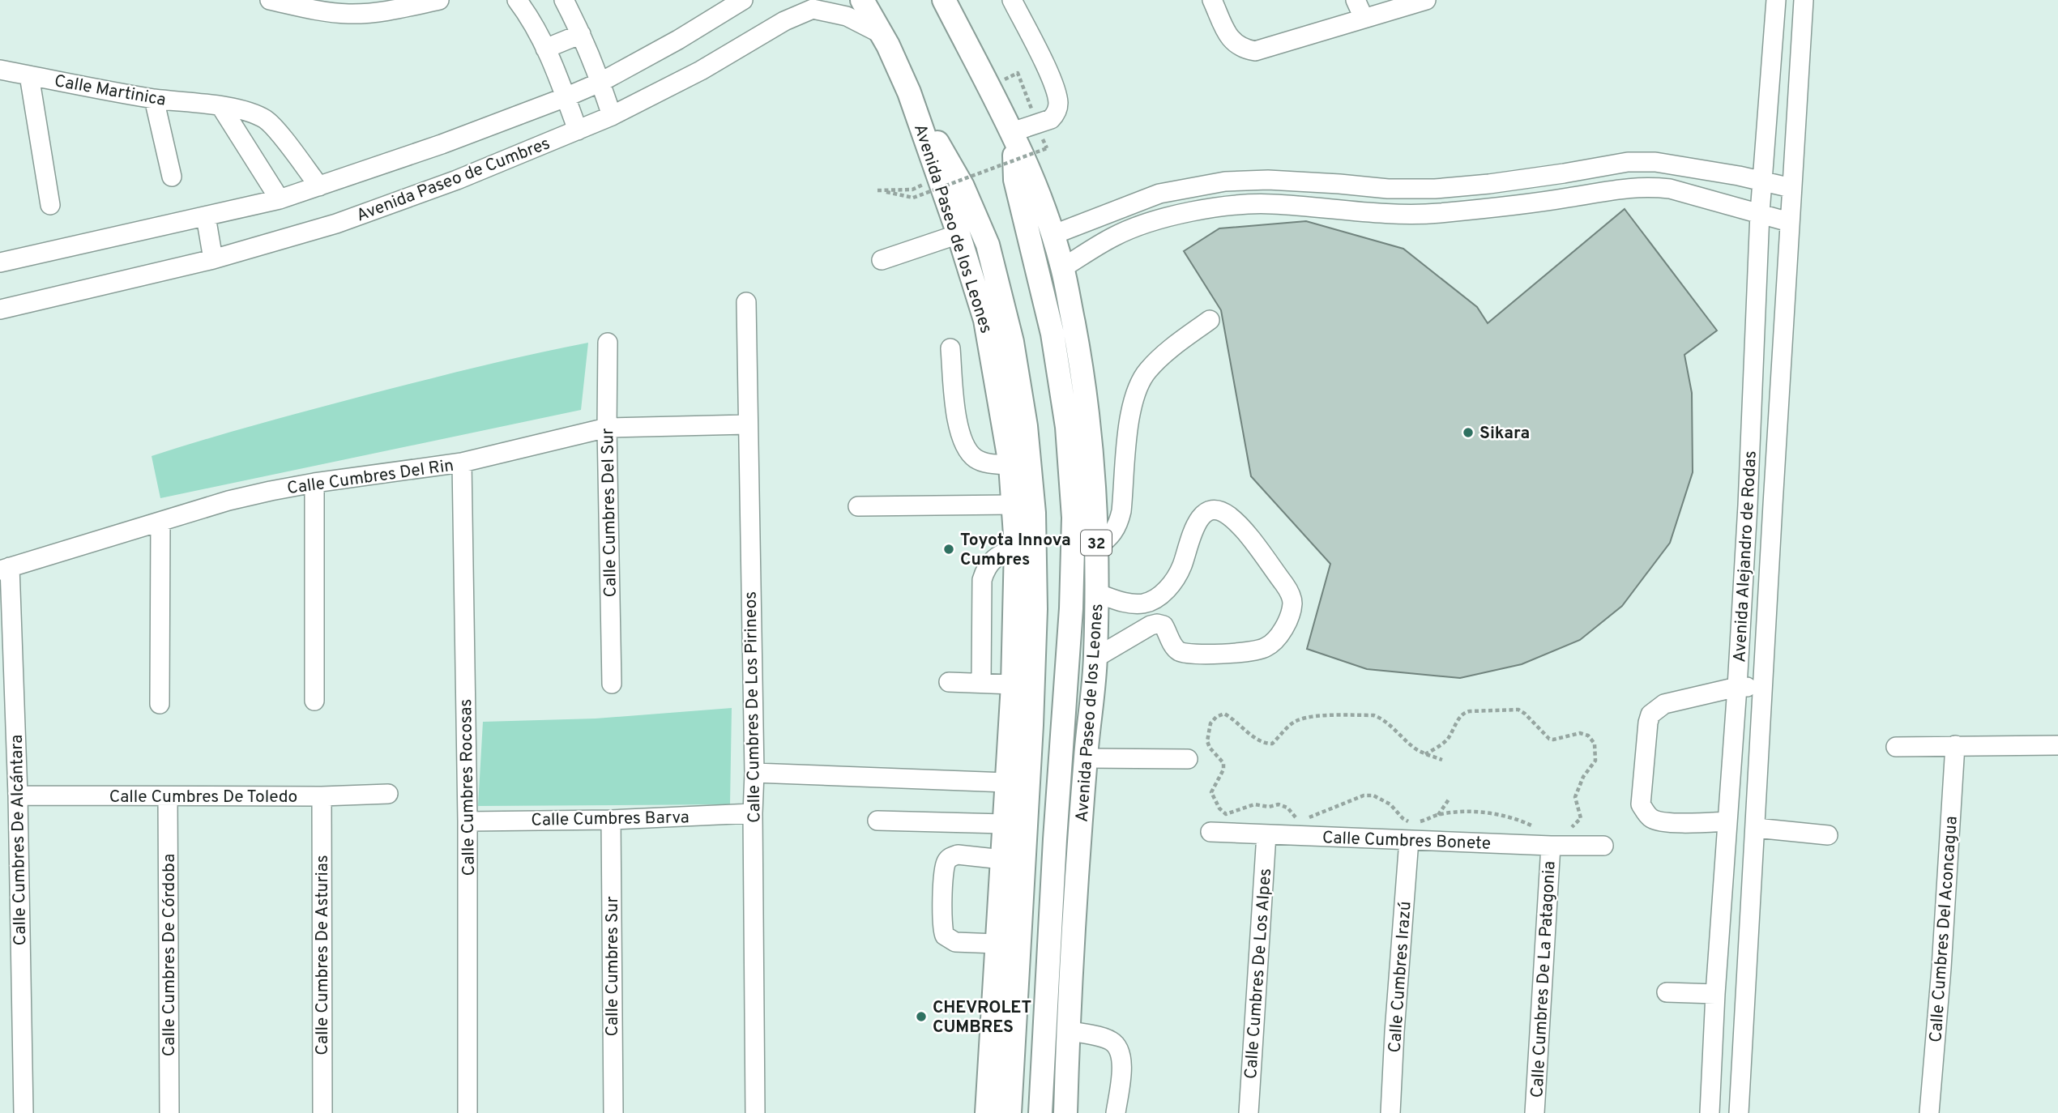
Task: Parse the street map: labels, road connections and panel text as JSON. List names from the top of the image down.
{
  "streets": {
    "main road": ["Avenida Paseo de los Leones", "32"],
    "street": [
      "Calle Martinica",
      "Avenida Paseo de Cumbres",
      "Calle Cumbres Del Rin",
      "Calle Cumbres Del Sur",
      "Avenida Alejandro de Rodas",
      "Calle Cumbres De Los Pirineos",
      "Calle Cumbres Rocosas",
      "Calle Cumbres De Toledo",
      "Calle Cumbres Barva",
      "Calle Cumbres De Alcántara",
      "Calle Cumbres Bonete",
      "Calle Cumbres Del Aconcagua",
      "Calle Cumbres De Córdoba",
      "Calle Cumbres De Asturias",
      "Calle Cumbres Sur",
      "Calle Cumbres De Los Alpes",
      "Calle Cumbres Irazú",
      "Calle Cumbres De La Patagonia"
    ]
  },
  "crossings": [
    ["Avenida Paseo de Cumbres", "Avenida Paseo de los Leones"],
    ["Calle Cumbres Del Rin", "Calle Cumbres Del Sur"],
    ["Calle Cumbres Del Rin", "Calle Cumbres De Los Pirineos"],
    ["Calle Cumbres Del Rin", "Calle Cumbres Rocosas"],
    ["Calle Cumbres Del Rin", "Calle Cumbres De Alcántara"],
    ["Calle Cumbres De Los Pirineos", "Calle Cumbres Barva"],
    ["Calle Cumbres Rocosas", "Calle Cumbres Barva"],
    ["Calle Cumbres De Toledo", "Calle Cumbres De Alcántara"],
    ["Calle Cumbres De Toledo", "Calle Cumbres De Córdoba"],
    ["Calle Cumbres De Toledo", "Calle Cumbres De Asturias"],
    ["Calle Cumbres Barva", "Calle Cumbres Sur"],
    ["Calle Cumbres Bonete", "Calle Cumbres De Los Alpes"],
    ["Calle Cumbres Bonete", "Calle Cumbres Irazú"],
    ["Calle Cumbres Bonete", "Calle Cumbres De La Patagonia"]
  ],
  "places": ["Sikara", "Toyota Innova Cumbres", "CHEVROLET CUMBRES"]
}
